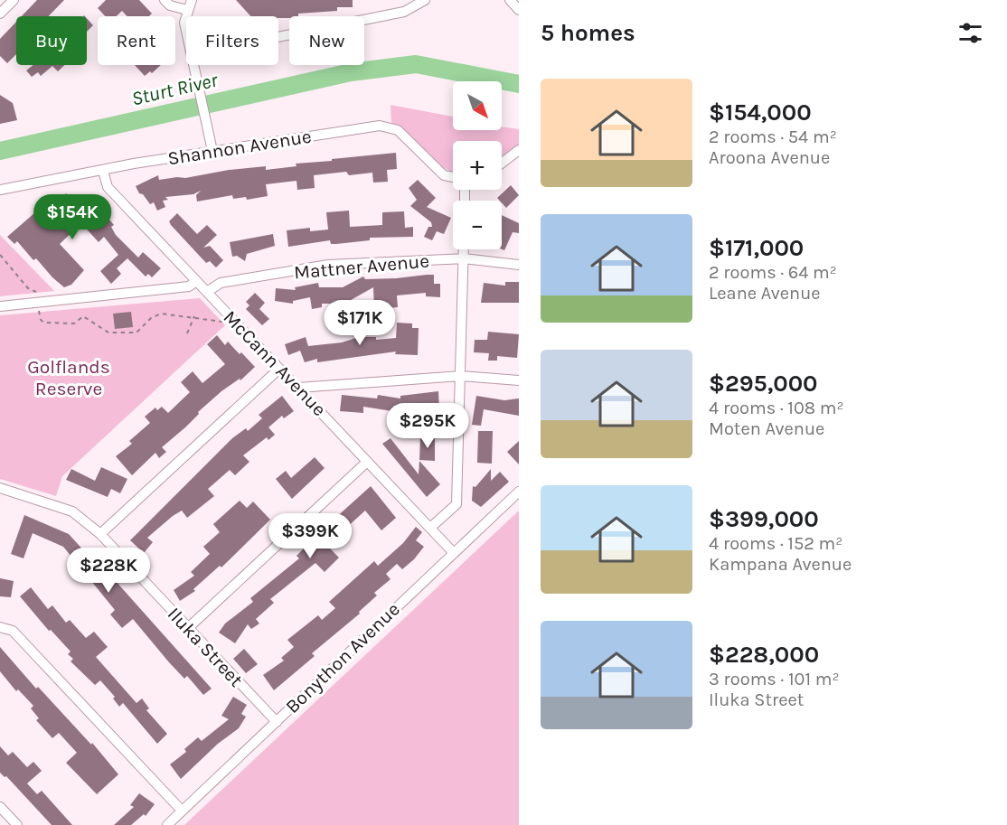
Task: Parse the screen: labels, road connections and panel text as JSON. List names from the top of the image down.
{
  "streets": {
    "street": [
      "Shannon Avenue",
      "Mattner Avenue",
      "McCann Avenue",
      "Iluka Street",
      "Bonython Avenue"
    ]
  },
  "crossings": [
    ["Shannon Avenue", "McCann Avenue"],
    ["Mattner Avenue", "McCann Avenue"],
    ["McCann Avenue", "Bonython Avenue"],
    ["Iluka Street", "Bonython Avenue"]
  ],
  "water": ["Sturt River"],
  "parks": ["Golflands Reserve"],
  "north": "bottom right",
  "page": {
    "heading": "5 homes",
    "chip": [
      "Buy",
      "Rent",
      "Filters",
      "New"
    ],
    "list": [
      {
        "name": "$154,000",
        "note": "2 rooms · 54 m² · Aroona Avenue"
      },
      {
        "name": "$171,000",
        "note": "2 rooms · 64 m² · Leane Avenue"
      },
      {
        "name": "$295,000",
        "note": "4 rooms · 108 m² · Moten Avenue"
      },
      {
        "name": "$399,000",
        "note": "4 rooms · 152 m² · Kampana Avenue"
      },
      {
        "name": "$228,000",
        "note": "3 rooms · 101 m² · Iluka Street"
      }
    ],
    "map_buttons": ["+", "−"],
    "price": [
      "$154K",
      "$171K",
      "$295K",
      "$399K",
      "$228K"
    ]
  }
}
